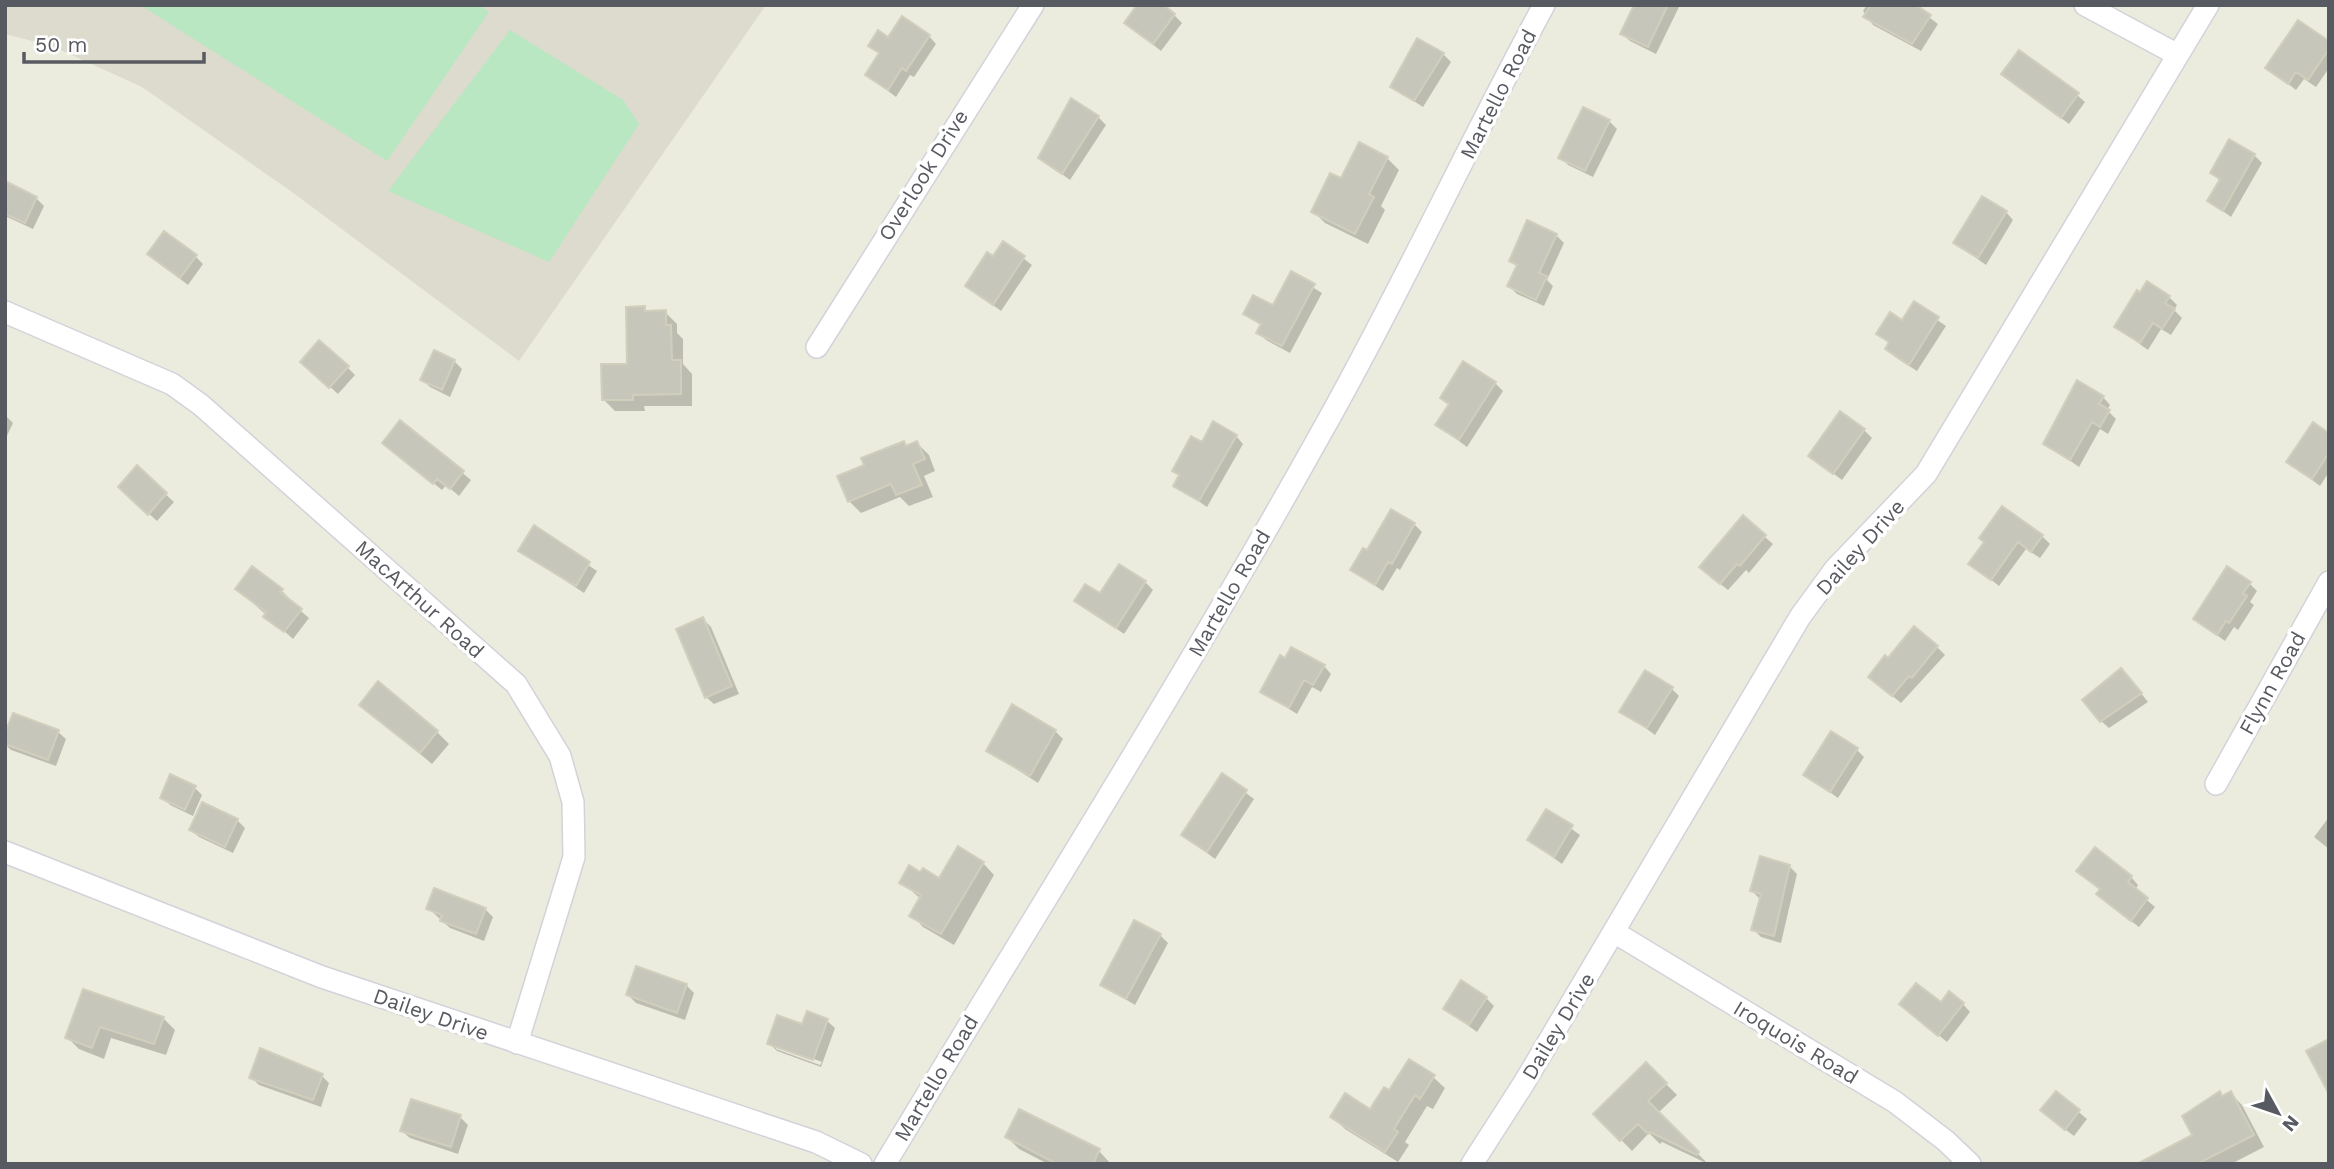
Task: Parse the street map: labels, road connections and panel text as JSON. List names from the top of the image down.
{
  "streets": {
    "street": [
      "Martello Road",
      "Overlook Drive",
      "Dailey Drive",
      "MacArthur Road",
      "Flynn Road",
      "Iroquois Road"
    ]
  },
  "crossings": [
    ["Dailey Drive", "MacArthur Road"],
    ["Dailey Drive", "Iroquois Road"]
  ],
  "scale_bar": "50 m",
  "north": "bottom right"
}
